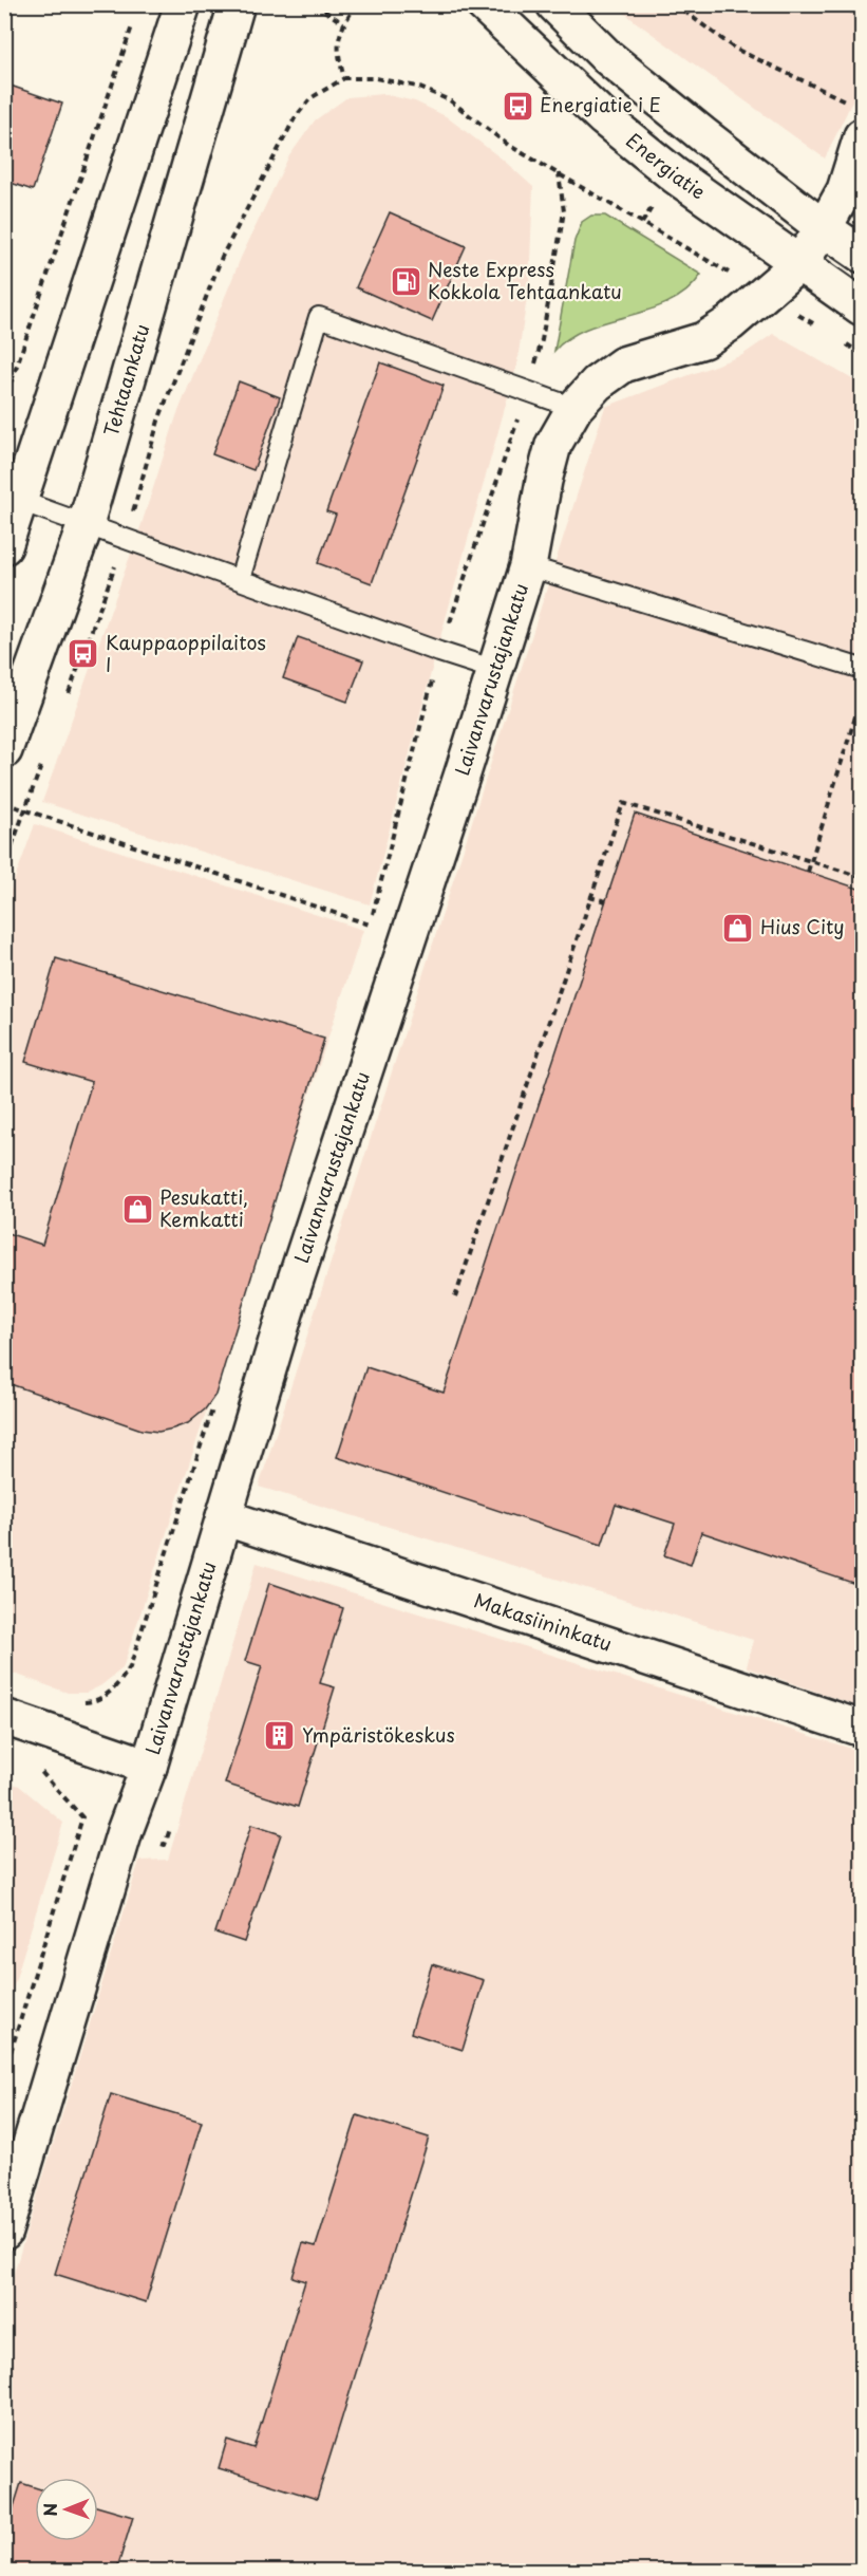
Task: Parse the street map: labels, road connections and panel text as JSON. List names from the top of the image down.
{
  "streets": {
    "street": [
      "Energiatie",
      "Tehtaankatu",
      "Laivanvarustajankatu",
      "Makasiininkatu"
    ]
  },
  "crossings": [
    ["Energiatie", "Laivanvarustajankatu"],
    ["Laivanvarustajankatu", "Makasiininkatu"]
  ],
  "places": {
    "bus stop": ["Energiatie i E", "Kauppaoppilaitos I"],
    "fuel station": ["Neste Express Kokkola Tehtaankatu"],
    "shop": ["Hius City", "Pesukatti, Kemkatti"],
    "building": ["Ympäristökeskus"]
  },
  "north": "left"
}
